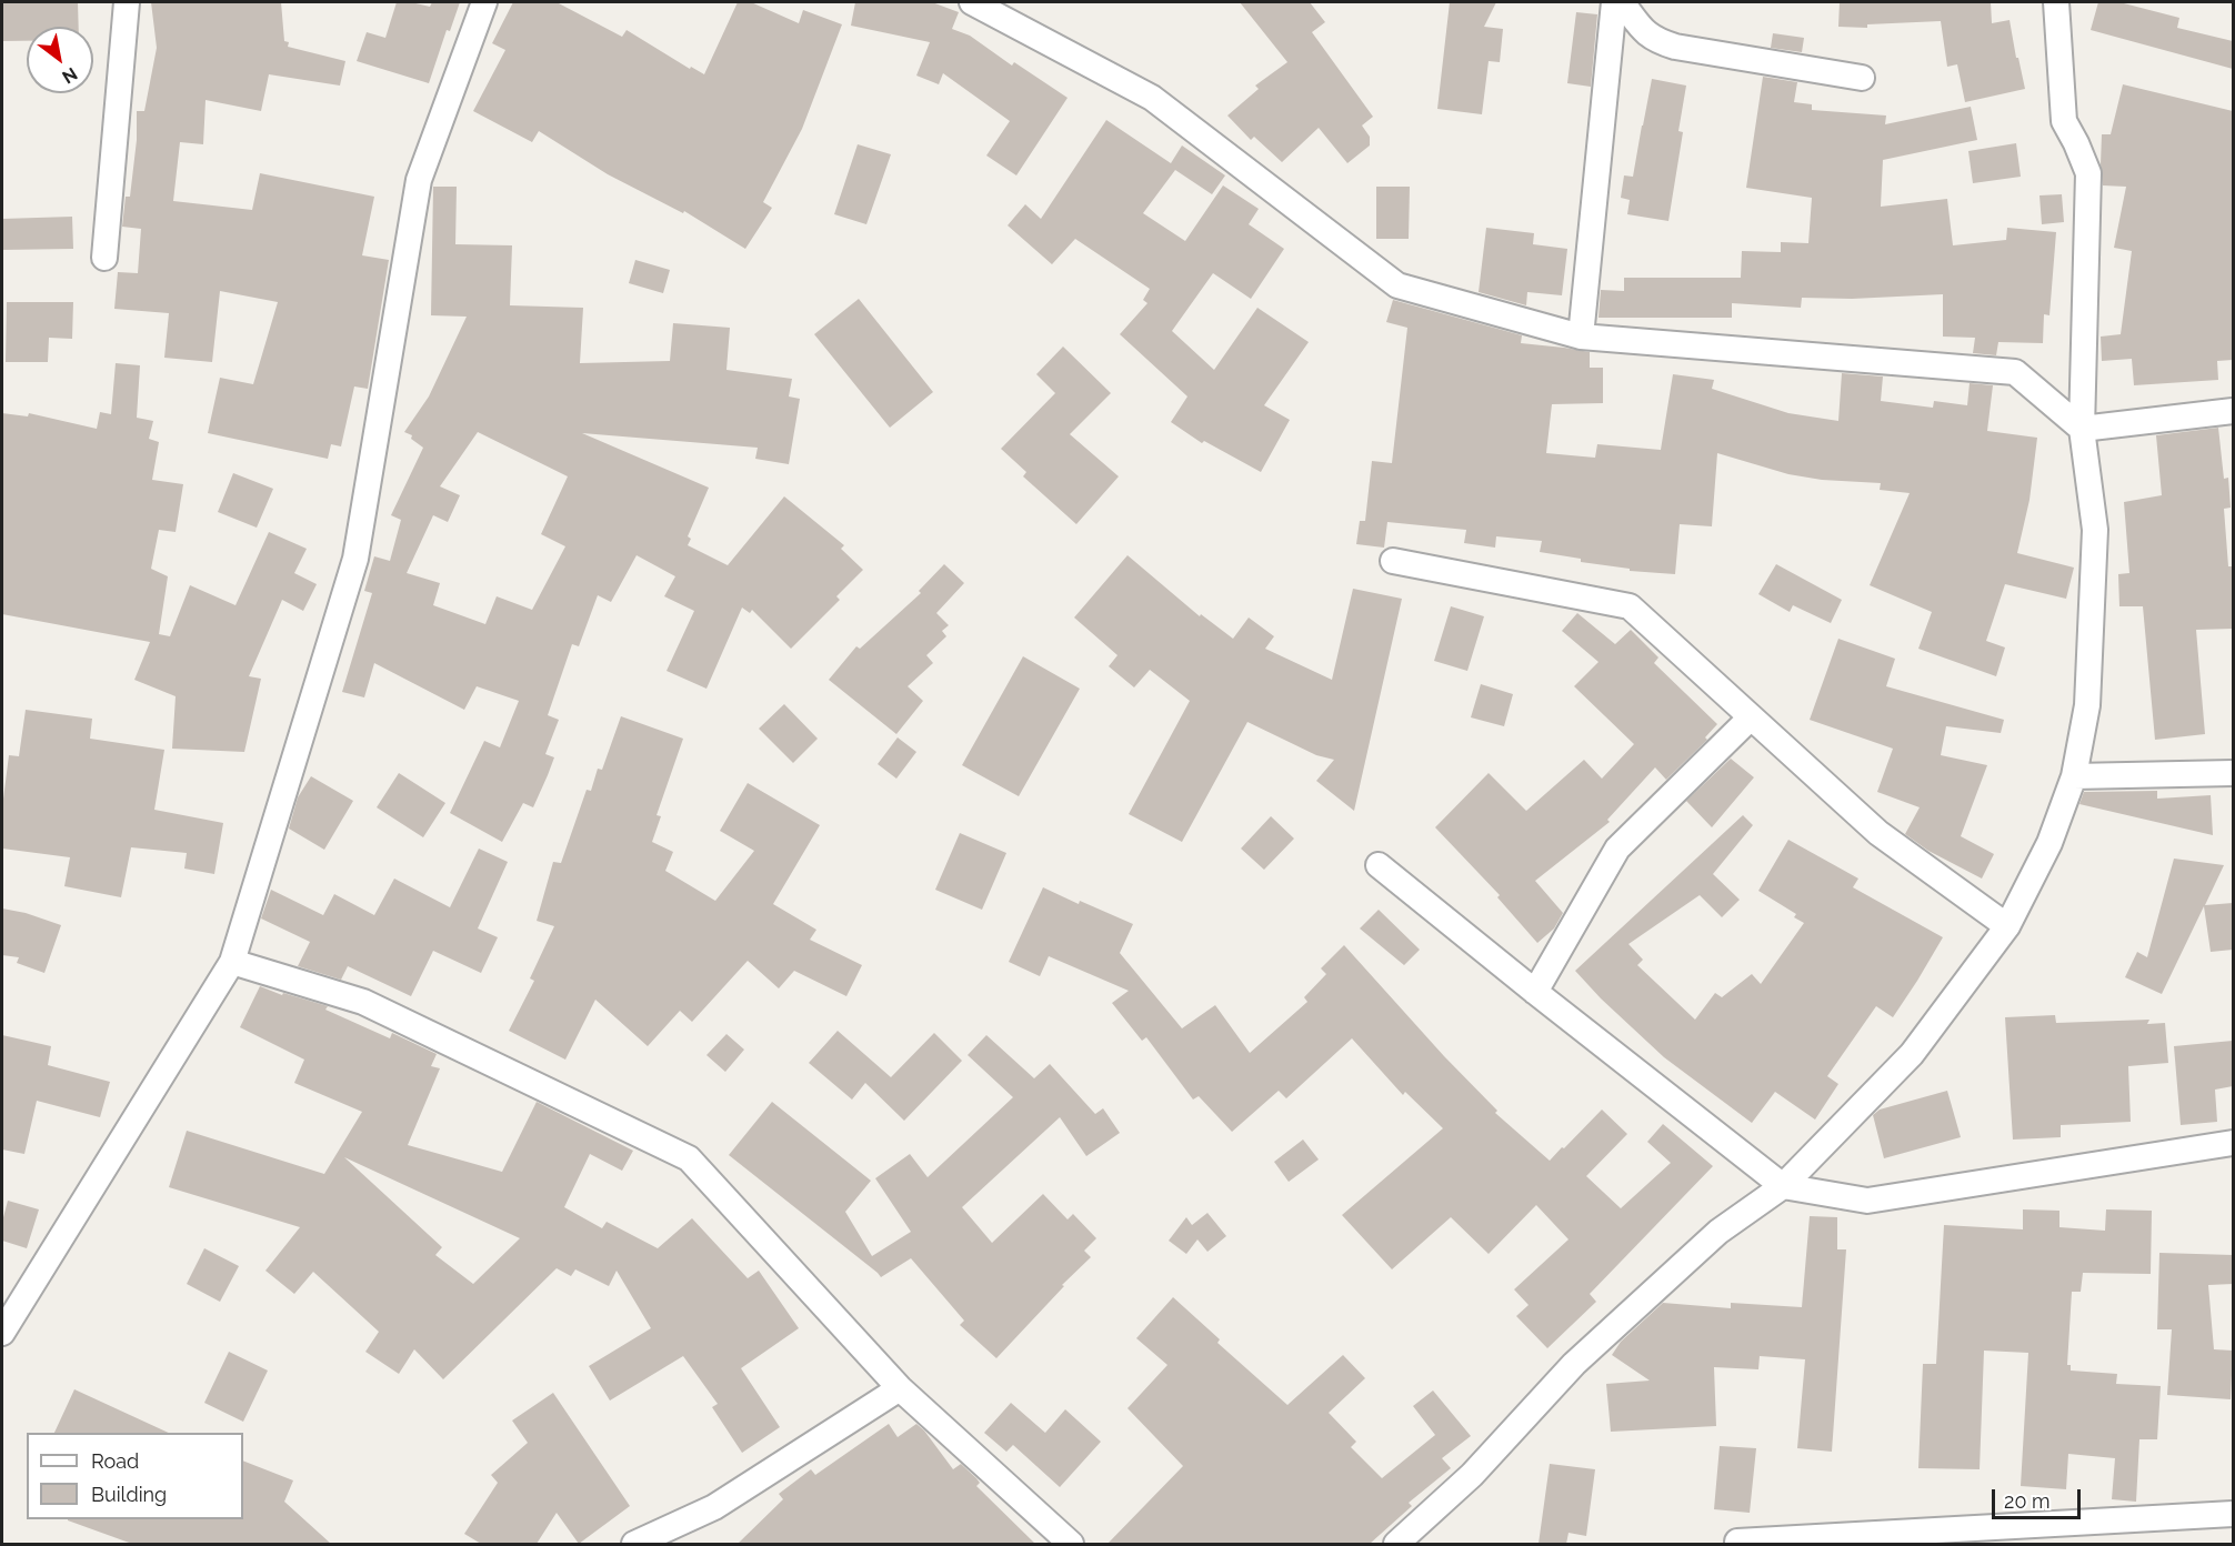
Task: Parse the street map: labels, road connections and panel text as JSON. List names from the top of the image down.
{
  "legend": ["Road", "Building"],
  "scale_bar": "20 m",
  "north": "bottom right"
}
